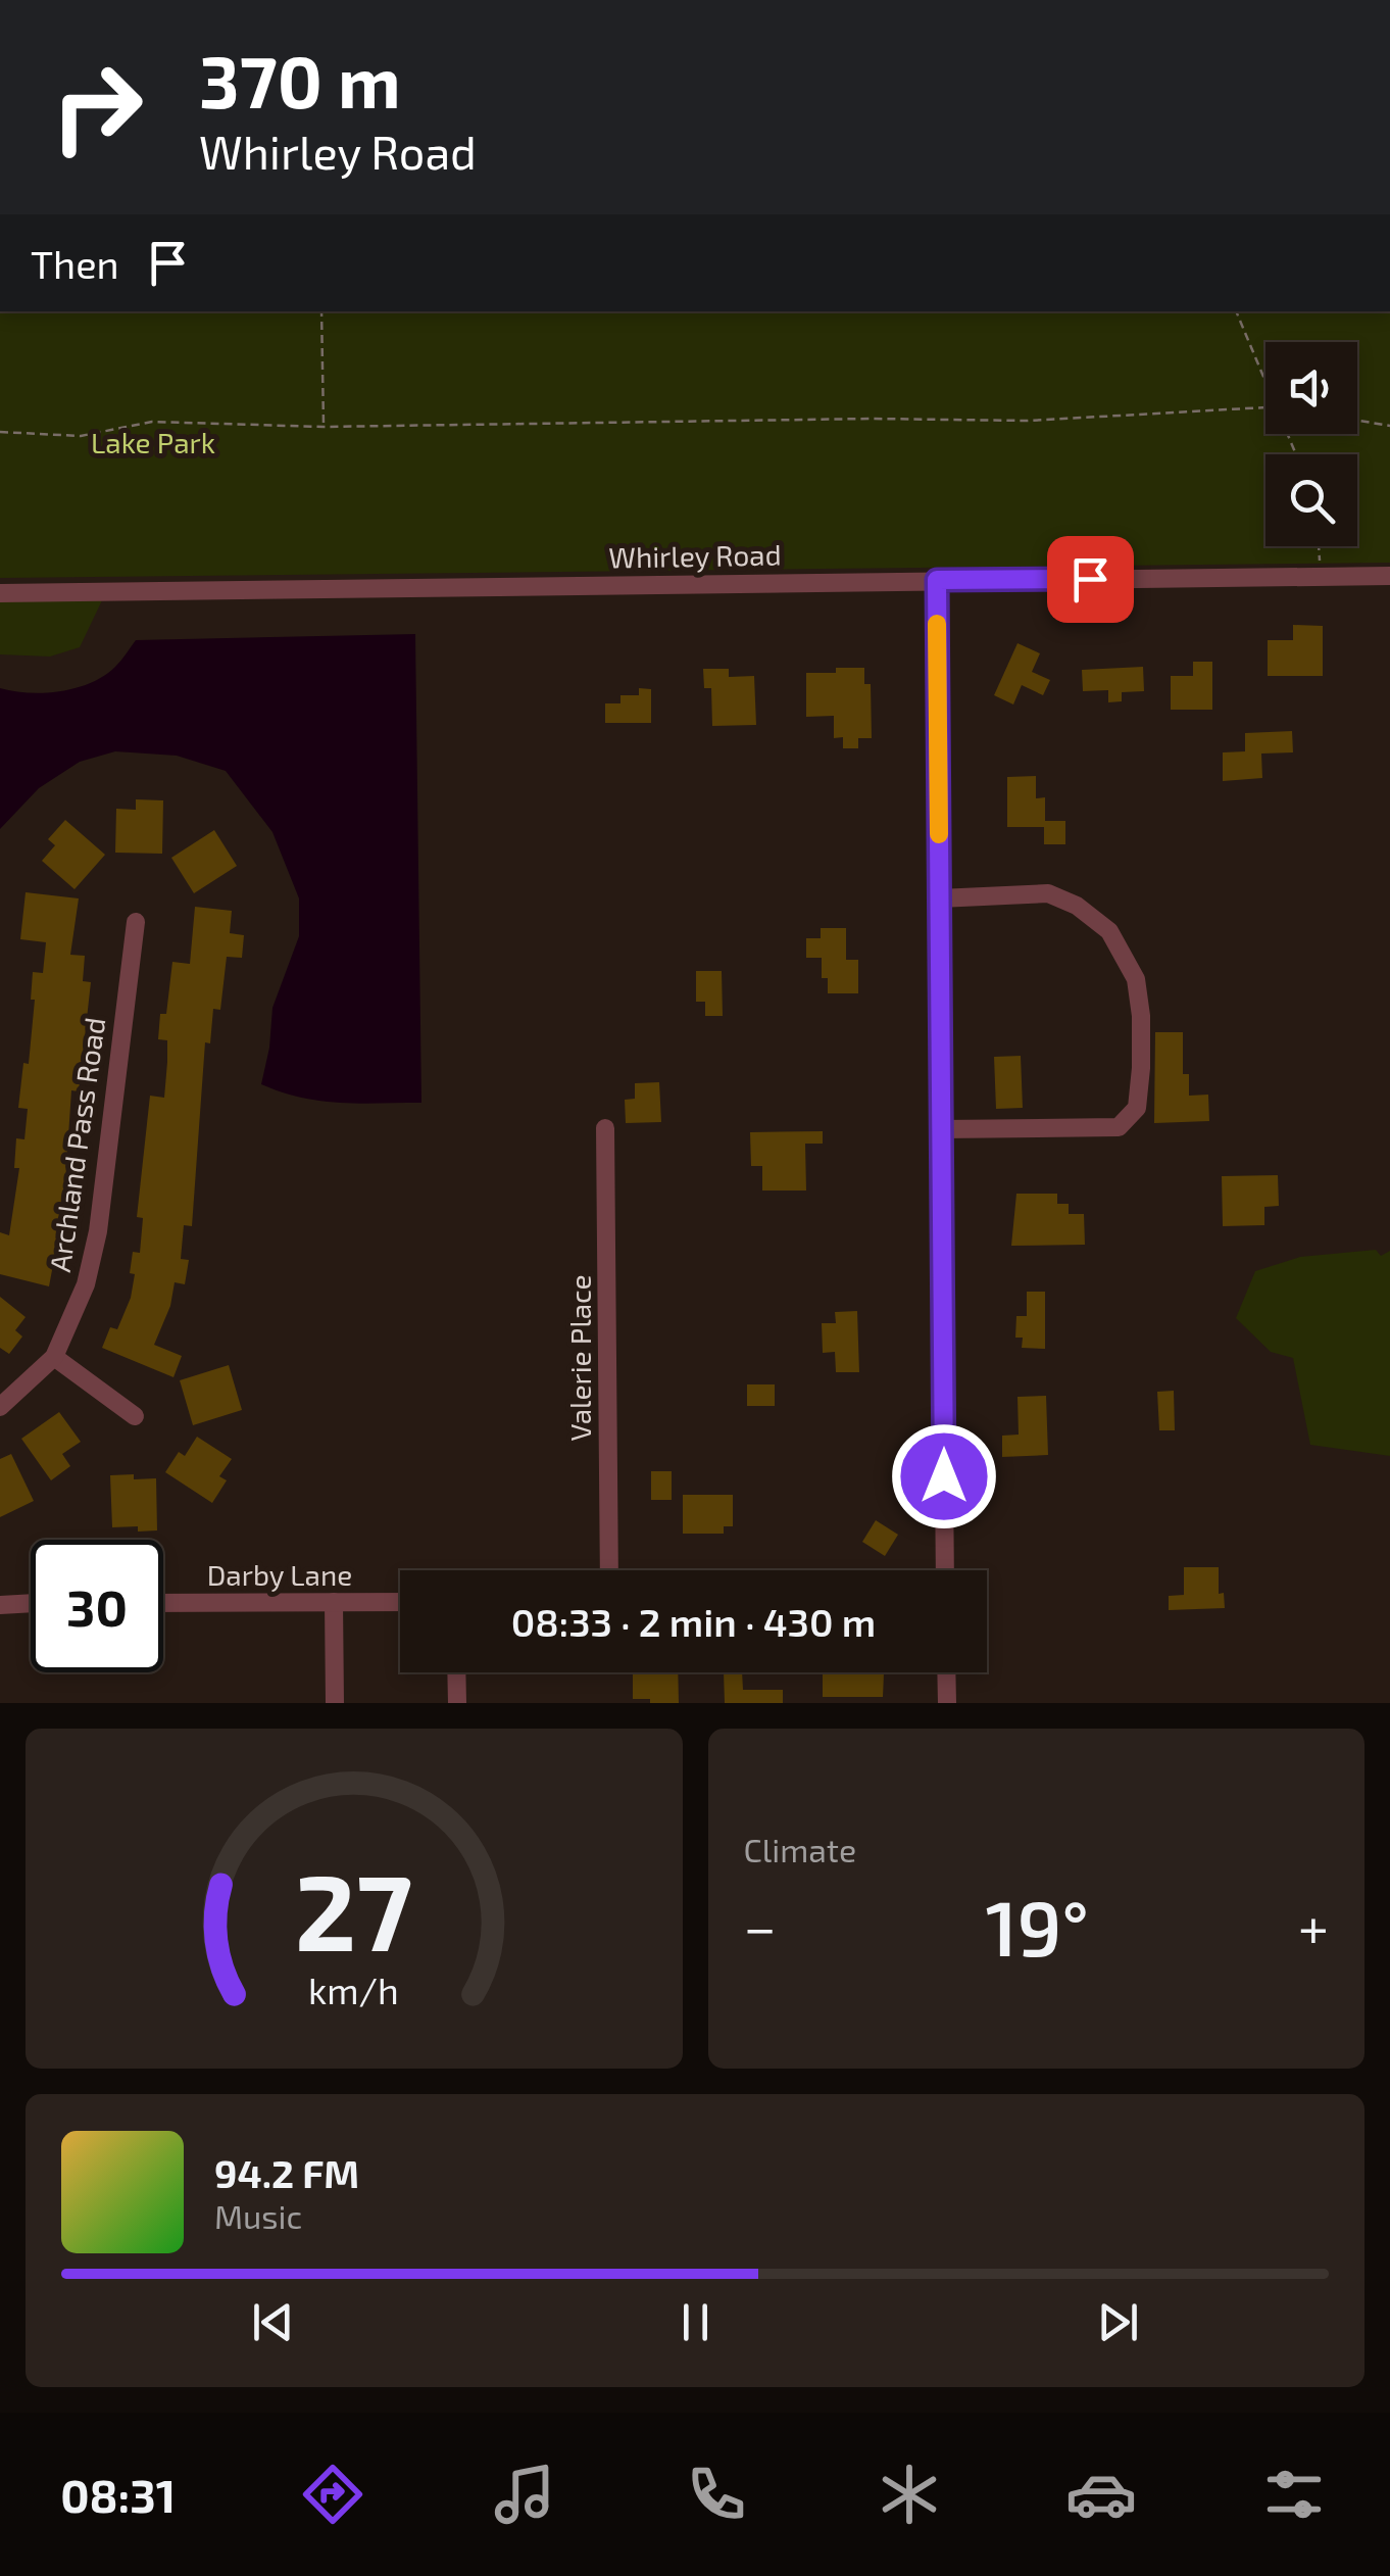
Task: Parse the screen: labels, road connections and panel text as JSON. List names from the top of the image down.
{
  "streets": {
    "street": [
      "Whirley Road",
      "Archland Pass Road",
      "Valerie Place",
      "Darby Lane"
    ]
  },
  "parks": ["Lake Park"],
  "page": {
    "turn": ["370 m", "Whirley Road"],
    "then": "Then",
    "limit": "30",
    "trip": "08:33 · 2 min · 430 m",
    "tile": "Climate",
    "heat": ["−", "19°", "+"],
    "song": ["94.2 FM", "Music"],
    "tabs": "08:31",
    "gauge": ["27", "km/h"]
  }
}
